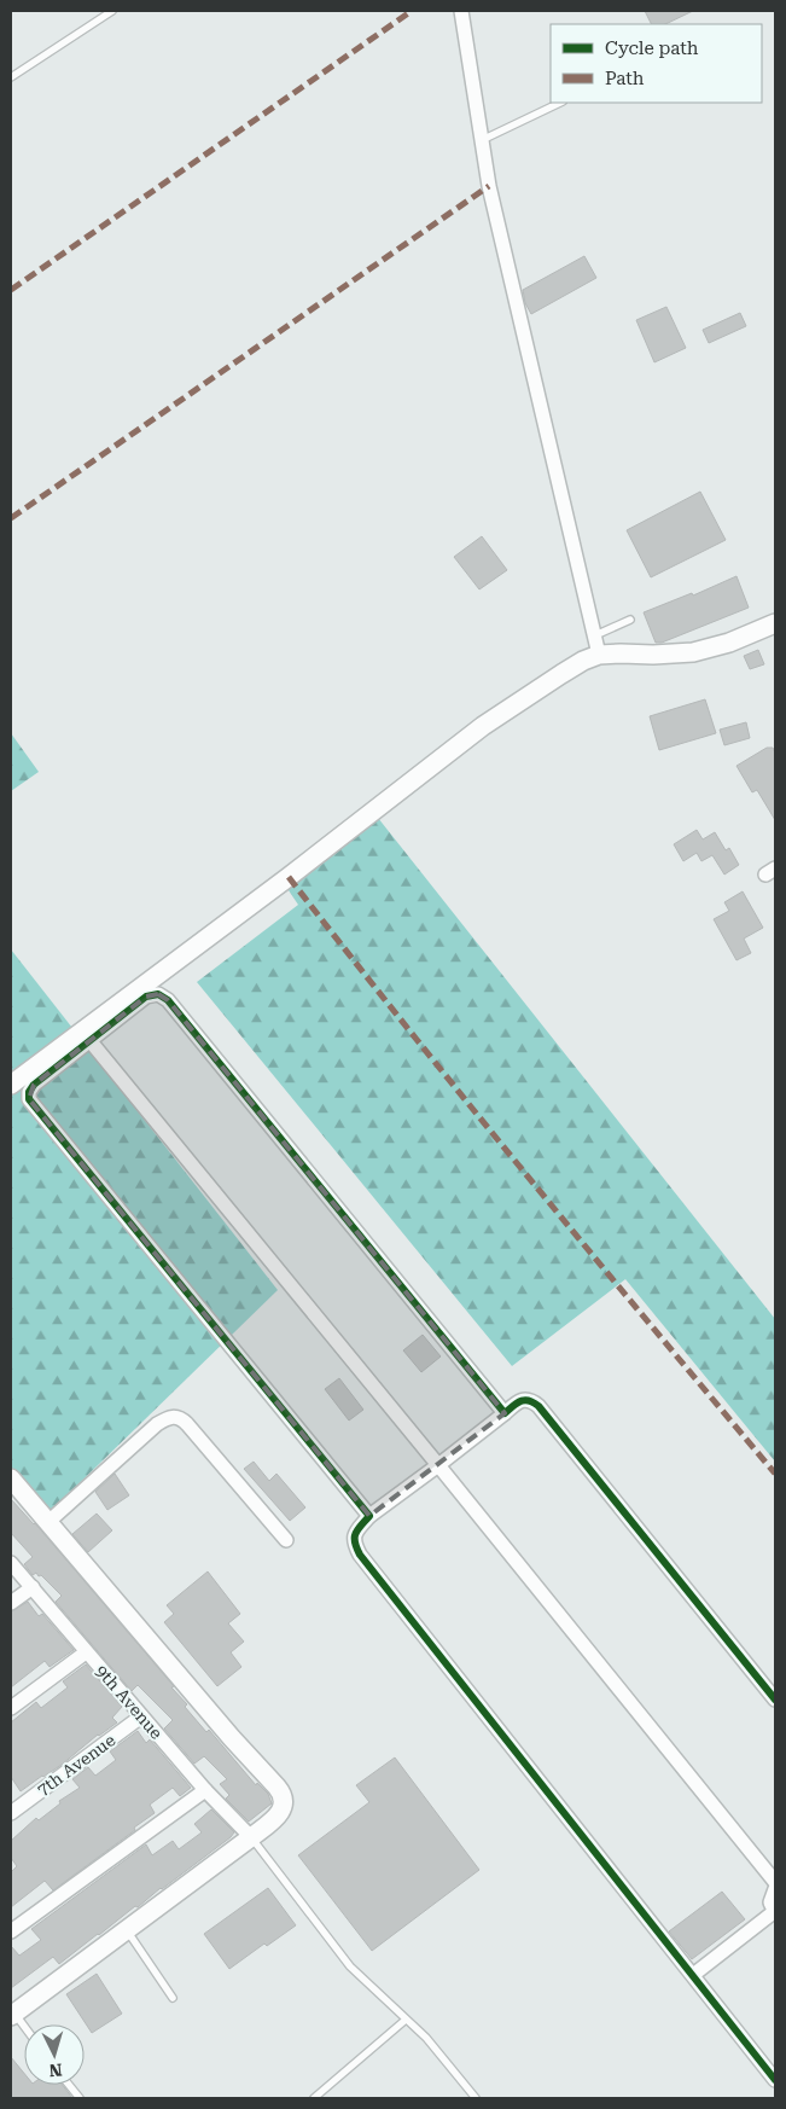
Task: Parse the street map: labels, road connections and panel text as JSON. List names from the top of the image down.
{
  "streets": {
    "street": ["9th Avenue", "7th Avenue"]
  },
  "crossings": [
    ["9th Avenue", "7th Avenue"]
  ],
  "legend": ["Cycle path", "Path"],
  "north": "bottom"
}
